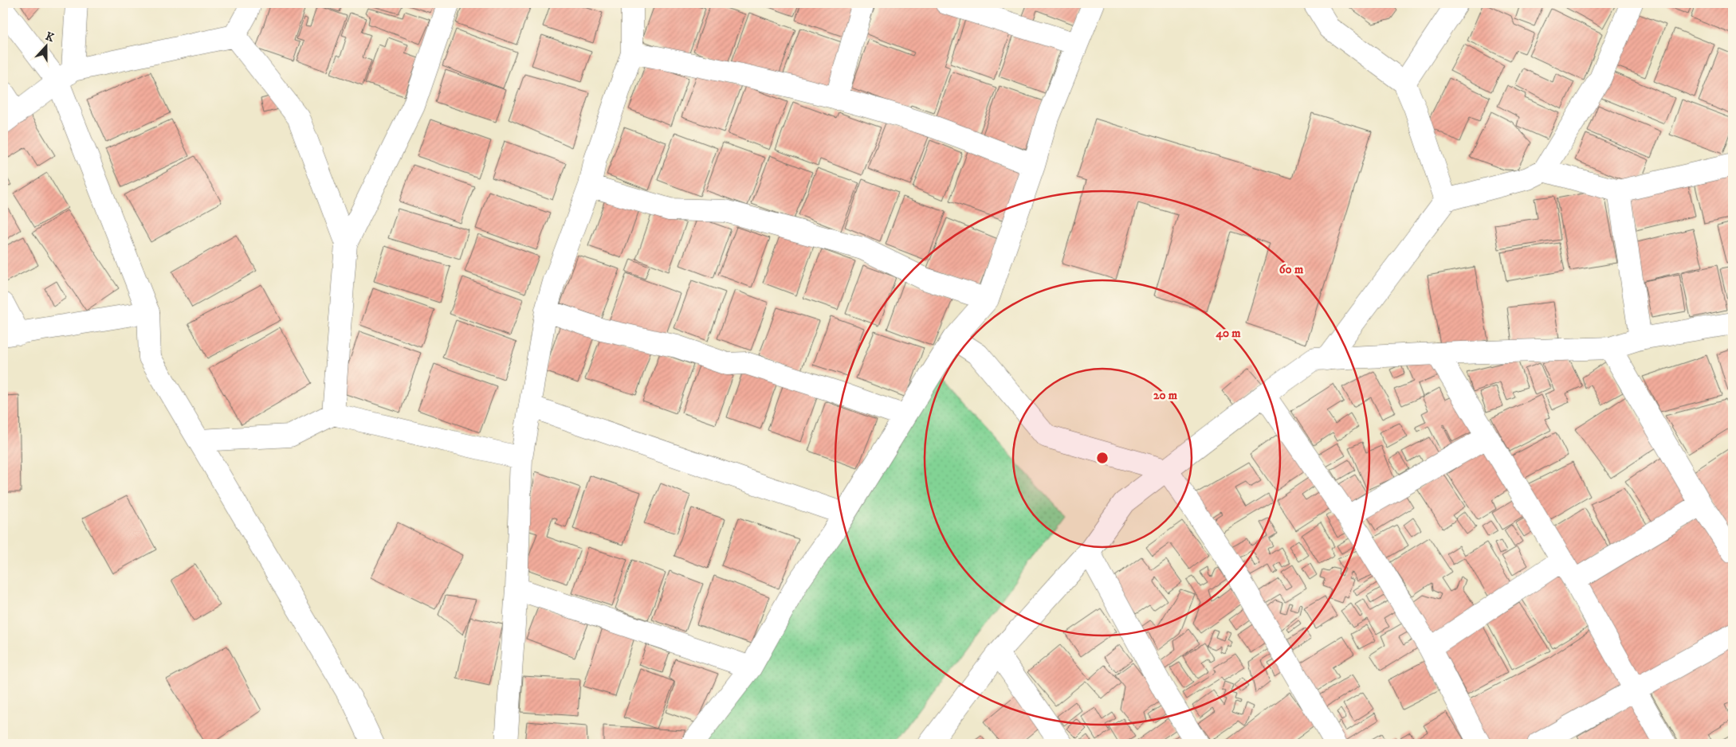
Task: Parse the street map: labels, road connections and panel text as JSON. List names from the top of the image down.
{
  "north": "top",
  "rings": ["60 m", "40 m", "20 m"]
}
